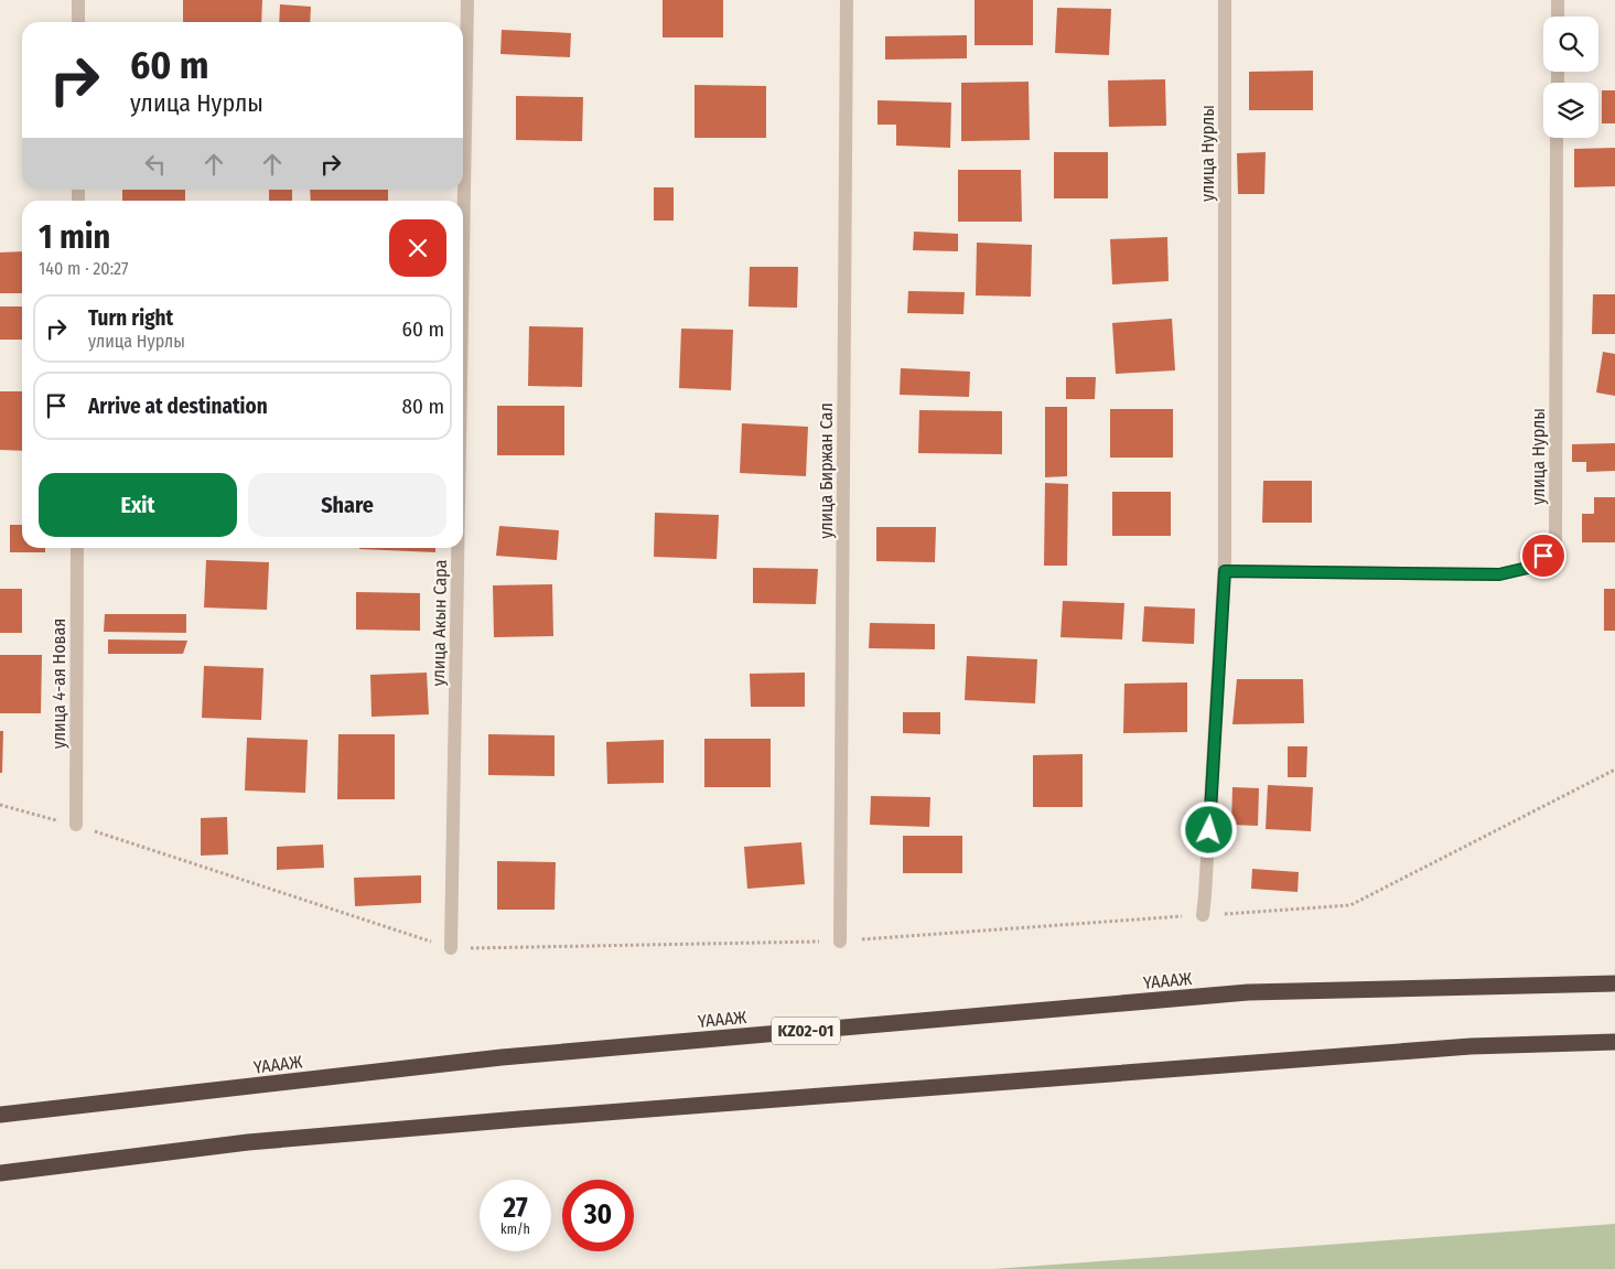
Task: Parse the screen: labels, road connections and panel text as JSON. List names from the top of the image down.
{
  "streets": {
    "highway": ["ҮАААЖ", "KZ02-01"],
    "street": [
      "улица Нурлы",
      "улица Биржан Сал",
      "улица Акын Сара",
      "улица 4-ая Новая"
    ]
  },
  "page": {
    "turn": ["60 m", "улица Нурлы"],
    "heading": ["1 min", "140 m · 20:27"],
    "list": [
      {
        "name": "Turn right",
        "note": "улица Нурлы",
        "value": "60 m"
      },
      {
        "name": "Arrive at destination",
        "value": "80 m"
      }
    ],
    "buttons": ["Exit", "Share"],
    "speed": "27 km/h",
    "limit": "30"
  }
}
